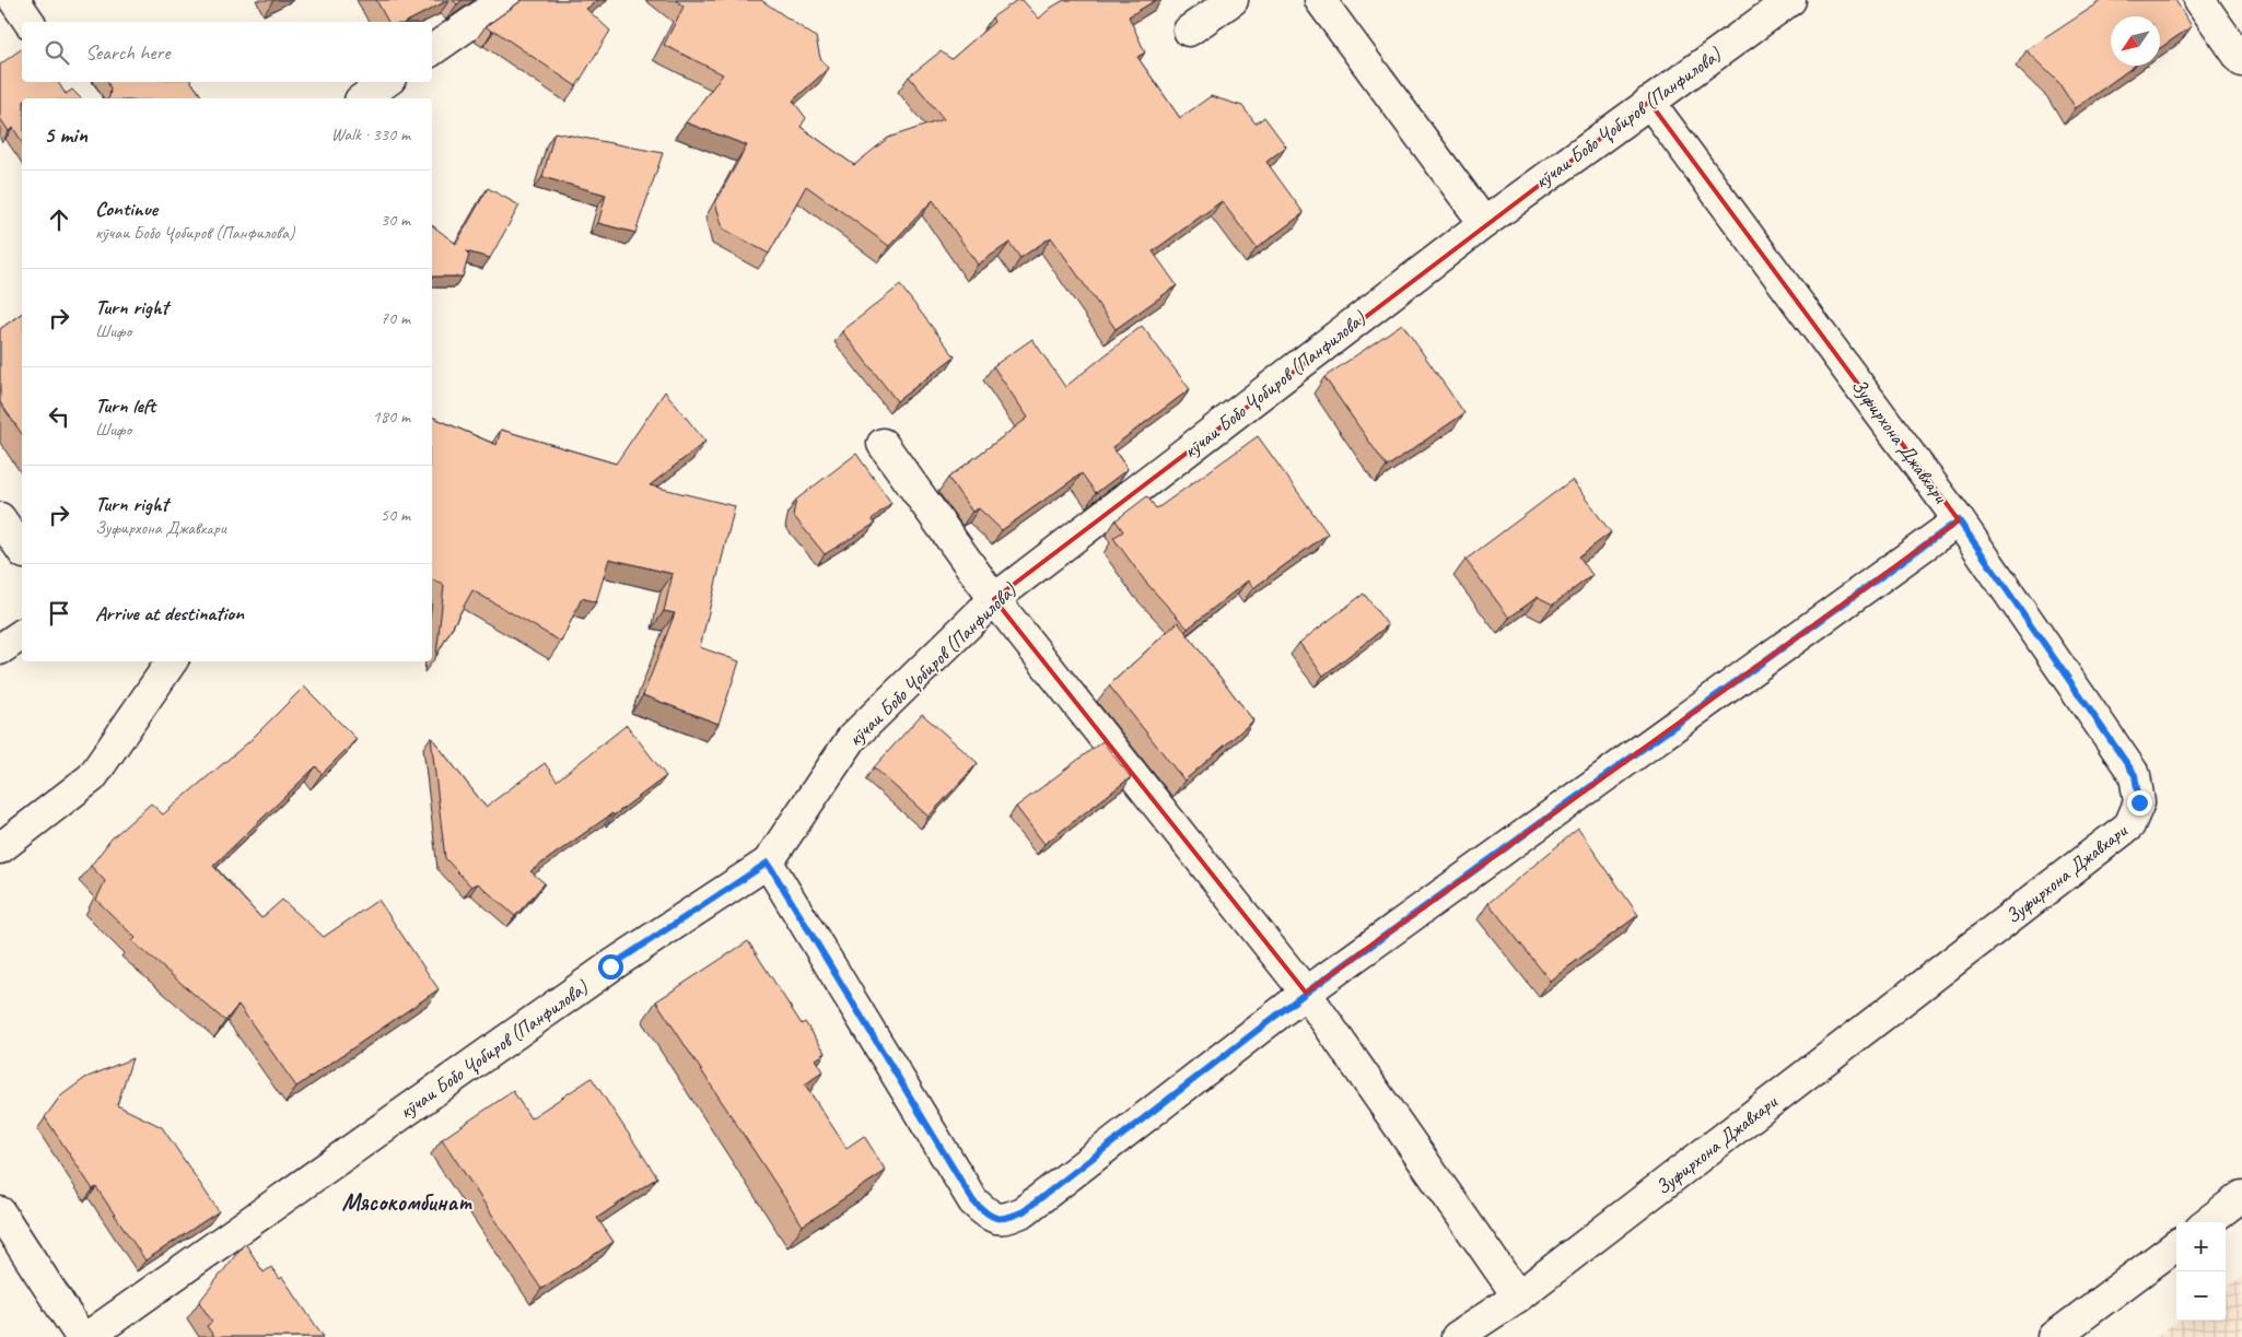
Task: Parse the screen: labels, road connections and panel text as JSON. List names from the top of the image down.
{
  "streets": {
    "street": ["кӯчаи Бобо Ҷобиров (Панфилова)", "Зуфирхона Джавхари"]
  },
  "crossings": [
    ["кӯчаи Бобо Ҷобиров (Панфилова)", "Зуфирхона Джавхари"]
  ],
  "districts": ["Мясокомбинат"],
  "north": "bottom left",
  "page": {
    "search": "Search here",
    "heading": ["5 min", "Walk · 330 m"],
    "list": [
      ["Continue", "кӯчаи Бобо Ҷобиров (Панфилова)", "30 m"],
      ["Turn right", "Шифо", "70 m"],
      ["Turn left", "Шифо", "180 m"],
      ["Turn right", "Зуфирхона Джавхари", "50 m"],
      "Arrive at destination"
    ],
    "map_buttons": ["+", "−"]
  }
}
